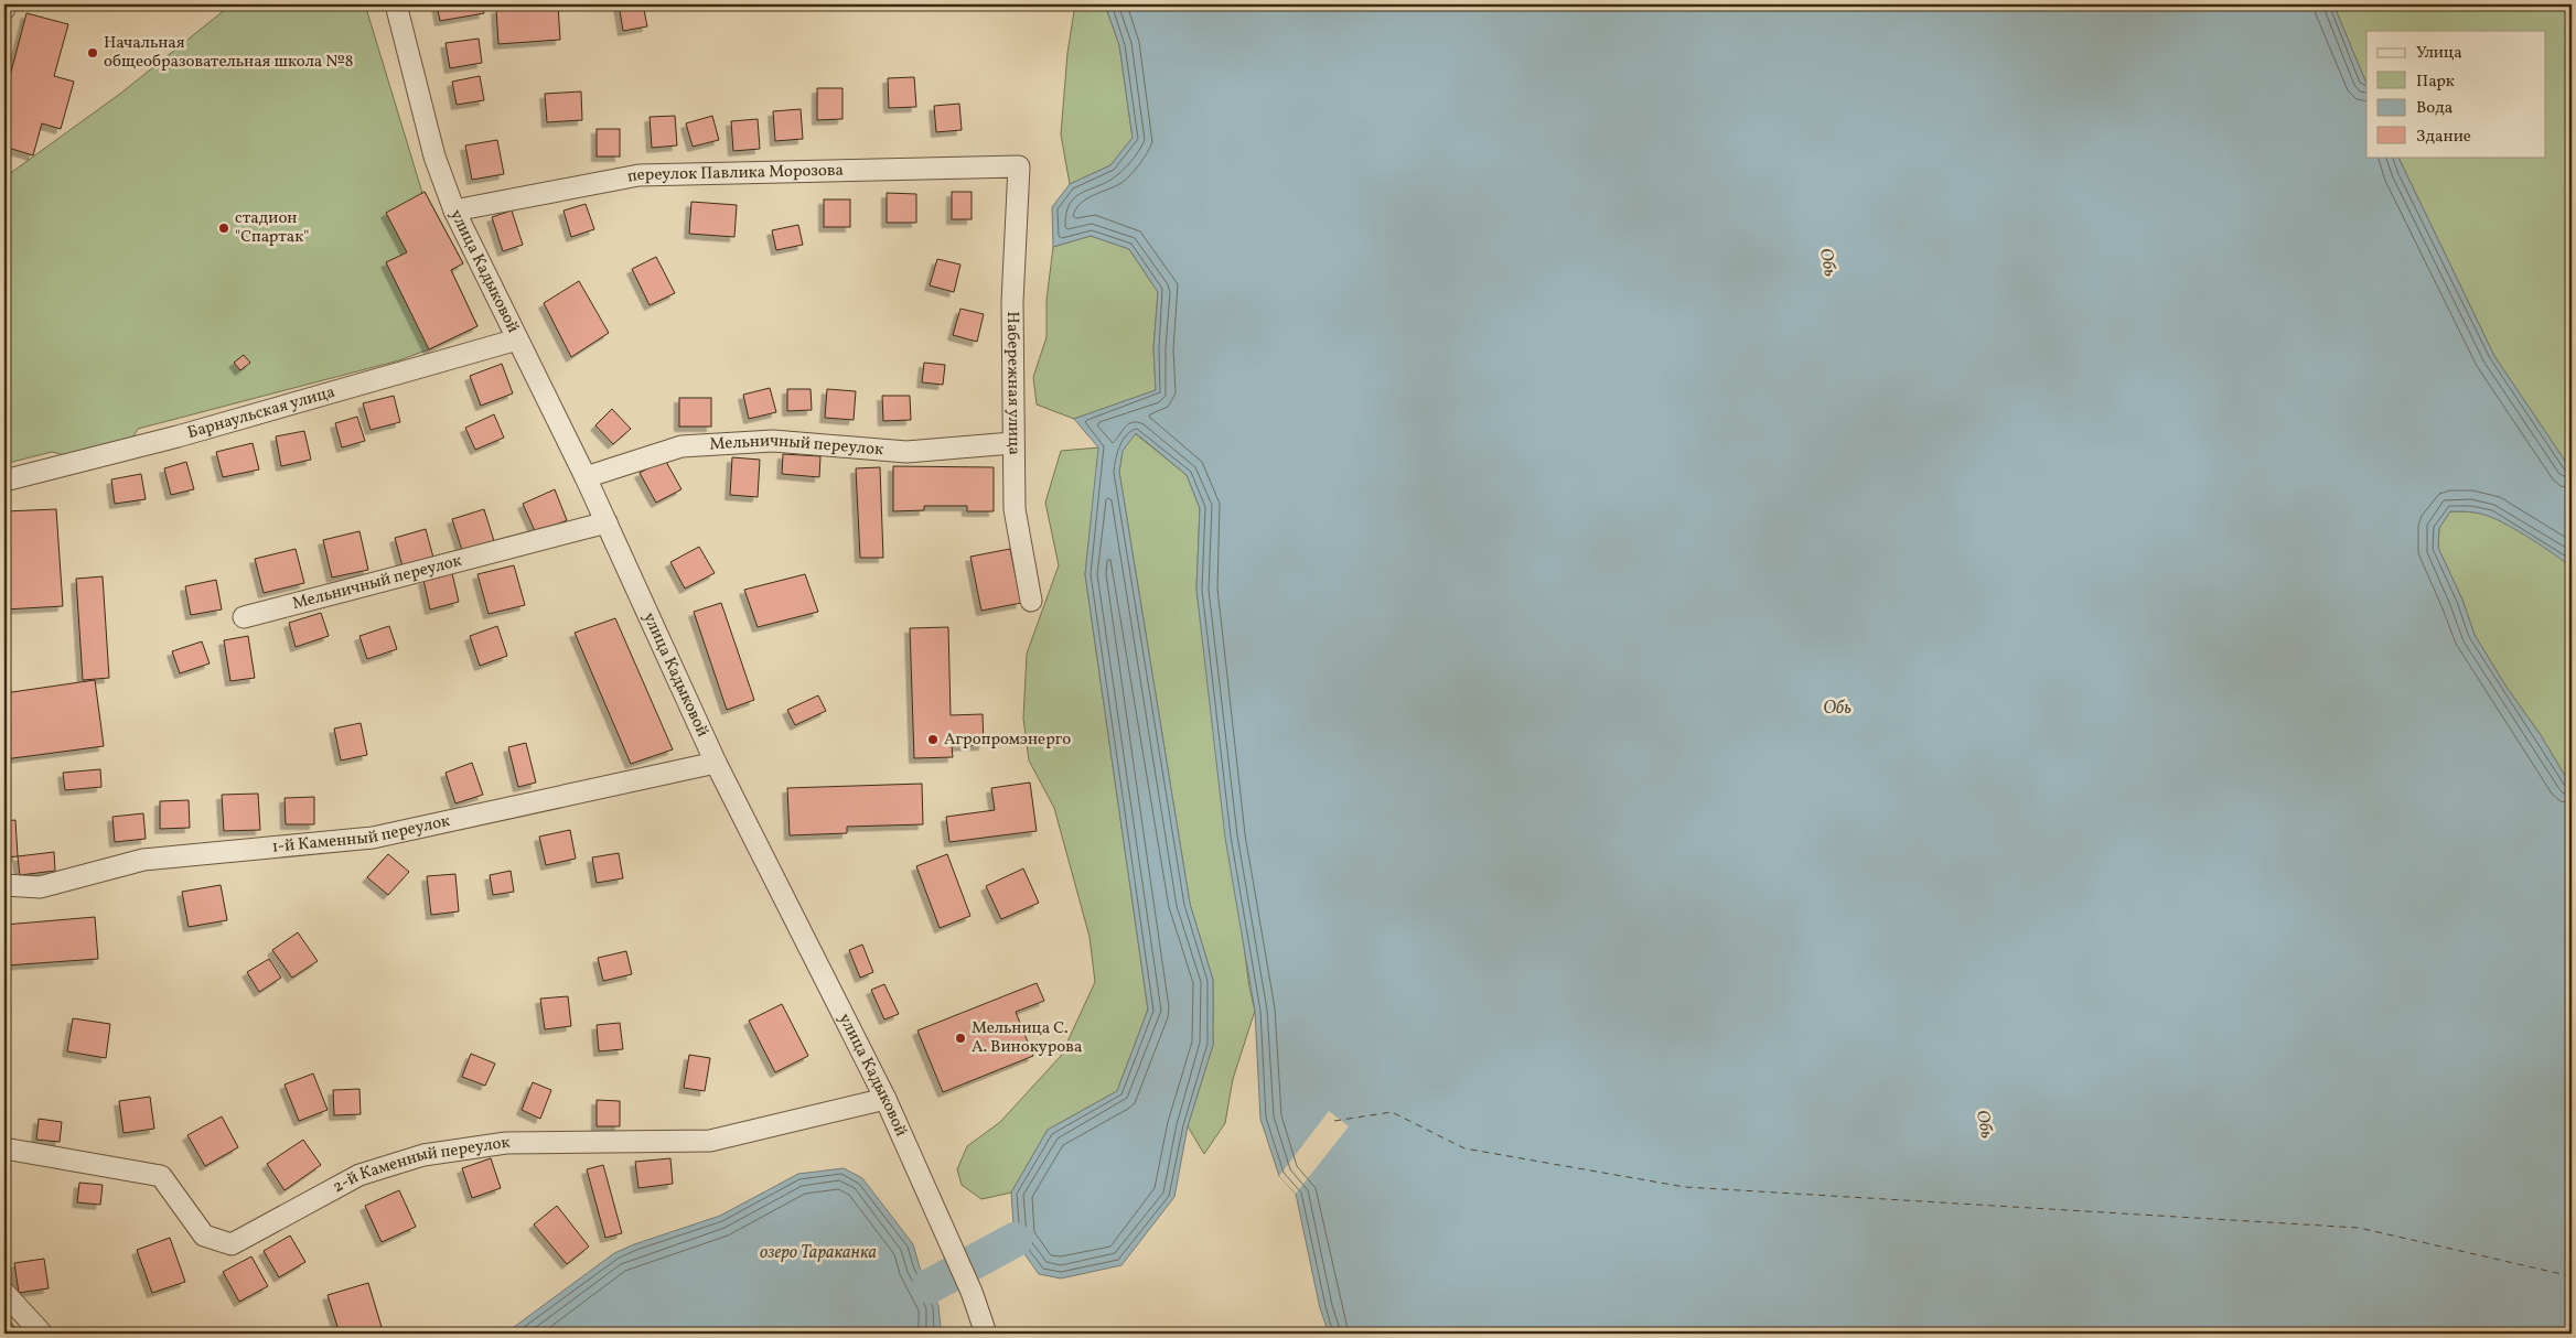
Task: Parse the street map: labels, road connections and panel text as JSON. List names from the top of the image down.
{
  "streets": {
    "street": [
      "переулок Павлика Морозова",
      "улица Кадыковой",
      "Набережная улица",
      "Барнаульская улица",
      "Мельничный переулок",
      "1-й Каменный переулок",
      "2-й Каменный переулок"
    ]
  },
  "crossings": [
    ["переулок Павлика Морозова", "улица Кадыковой"],
    ["переулок Павлика Морозова", "Набережная улица"],
    ["улица Кадыковой", "Барнаульская улица"],
    ["улица Кадыковой", "Мельничный переулок"],
    ["улица Кадыковой", "1-й Каменный переулок"],
    ["улица Кадыковой", "2-й Каменный переулок"],
    ["Набережная улица", "Мельничный переулок"]
  ],
  "water": ["Обь", "озеро Тараканка"],
  "places": [
    "Начальная общеобразовательная школа №8",
    "стадион \"Спартак\"",
    "Агропромэнерго",
    "Мельница С. А. Винокурова"
  ],
  "legend": [
    "Улица",
    "Парк",
    "Вода",
    "Здание"
  ]
}
